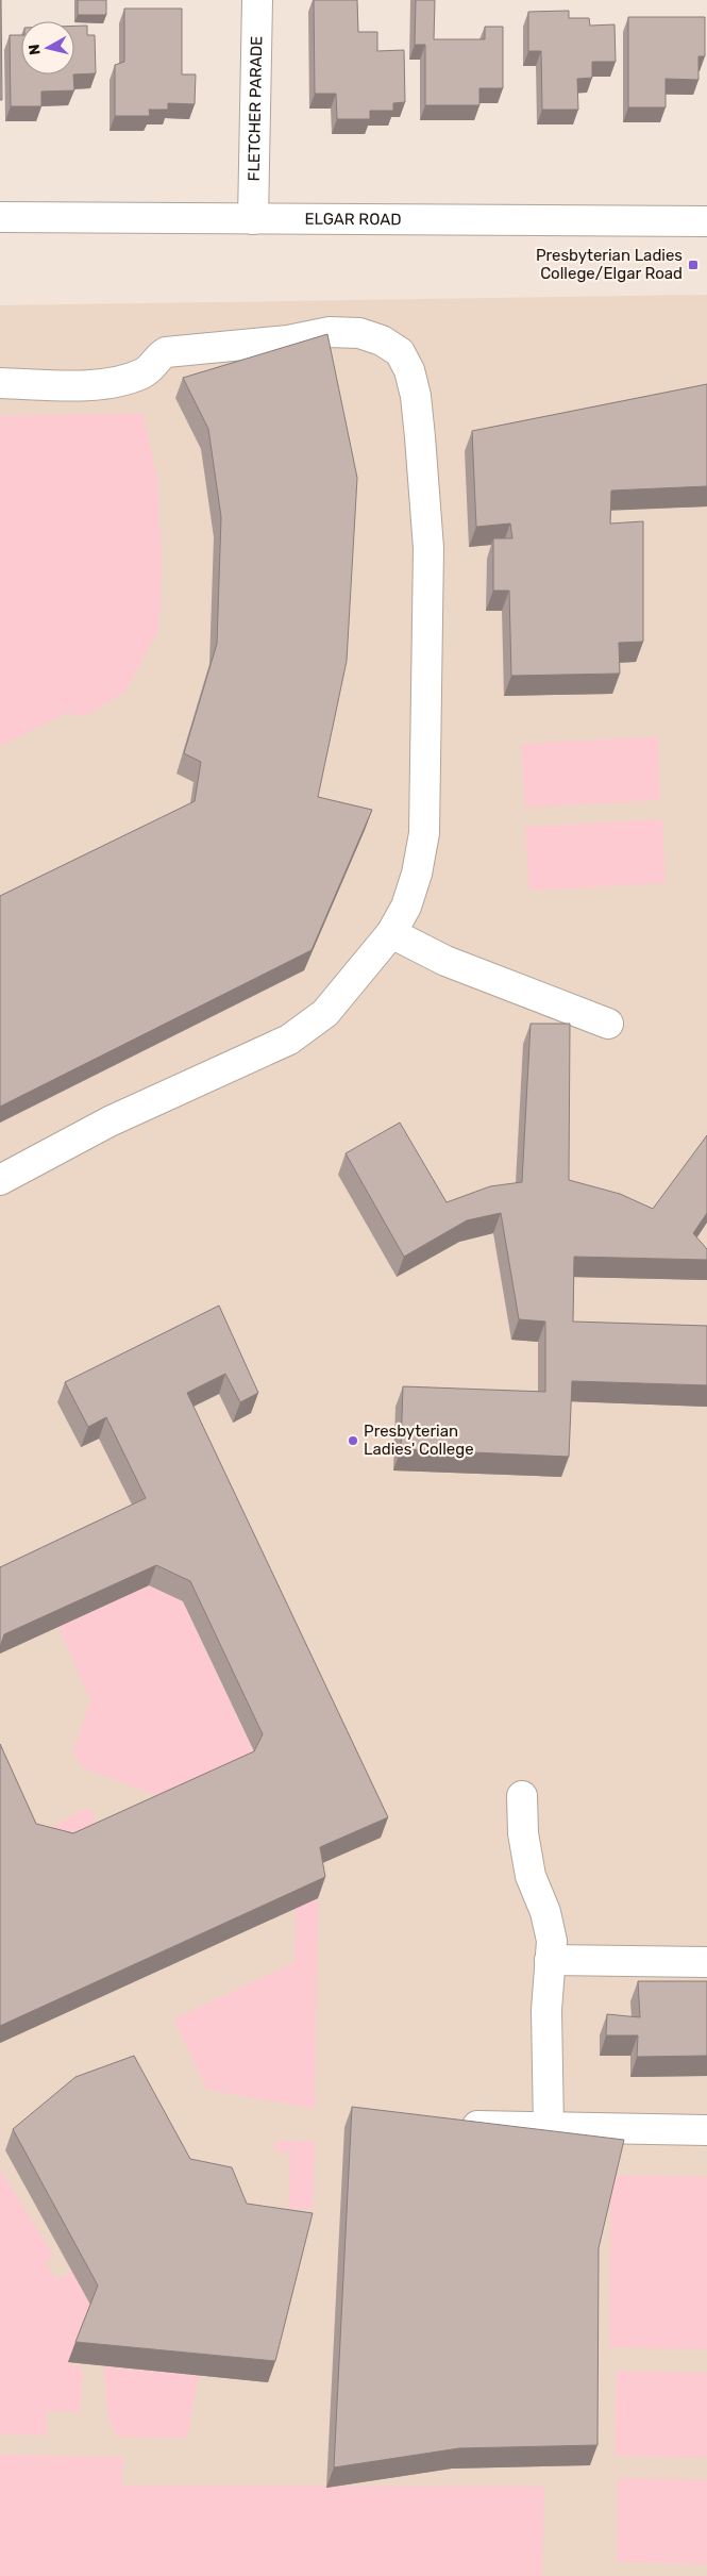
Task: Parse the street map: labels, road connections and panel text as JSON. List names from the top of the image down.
{
  "streets": {
    "main road": ["FLETCHER PARADE", "ELGAR ROAD"]
  },
  "crossings": [
    ["FLETCHER PARADE", "ELGAR ROAD"]
  ],
  "places": {
    "transit": ["Presbyterian Ladies College/Elgar Road"],
    "other": ["Presbyterian Ladies' College"]
  },
  "north": "left"
}
